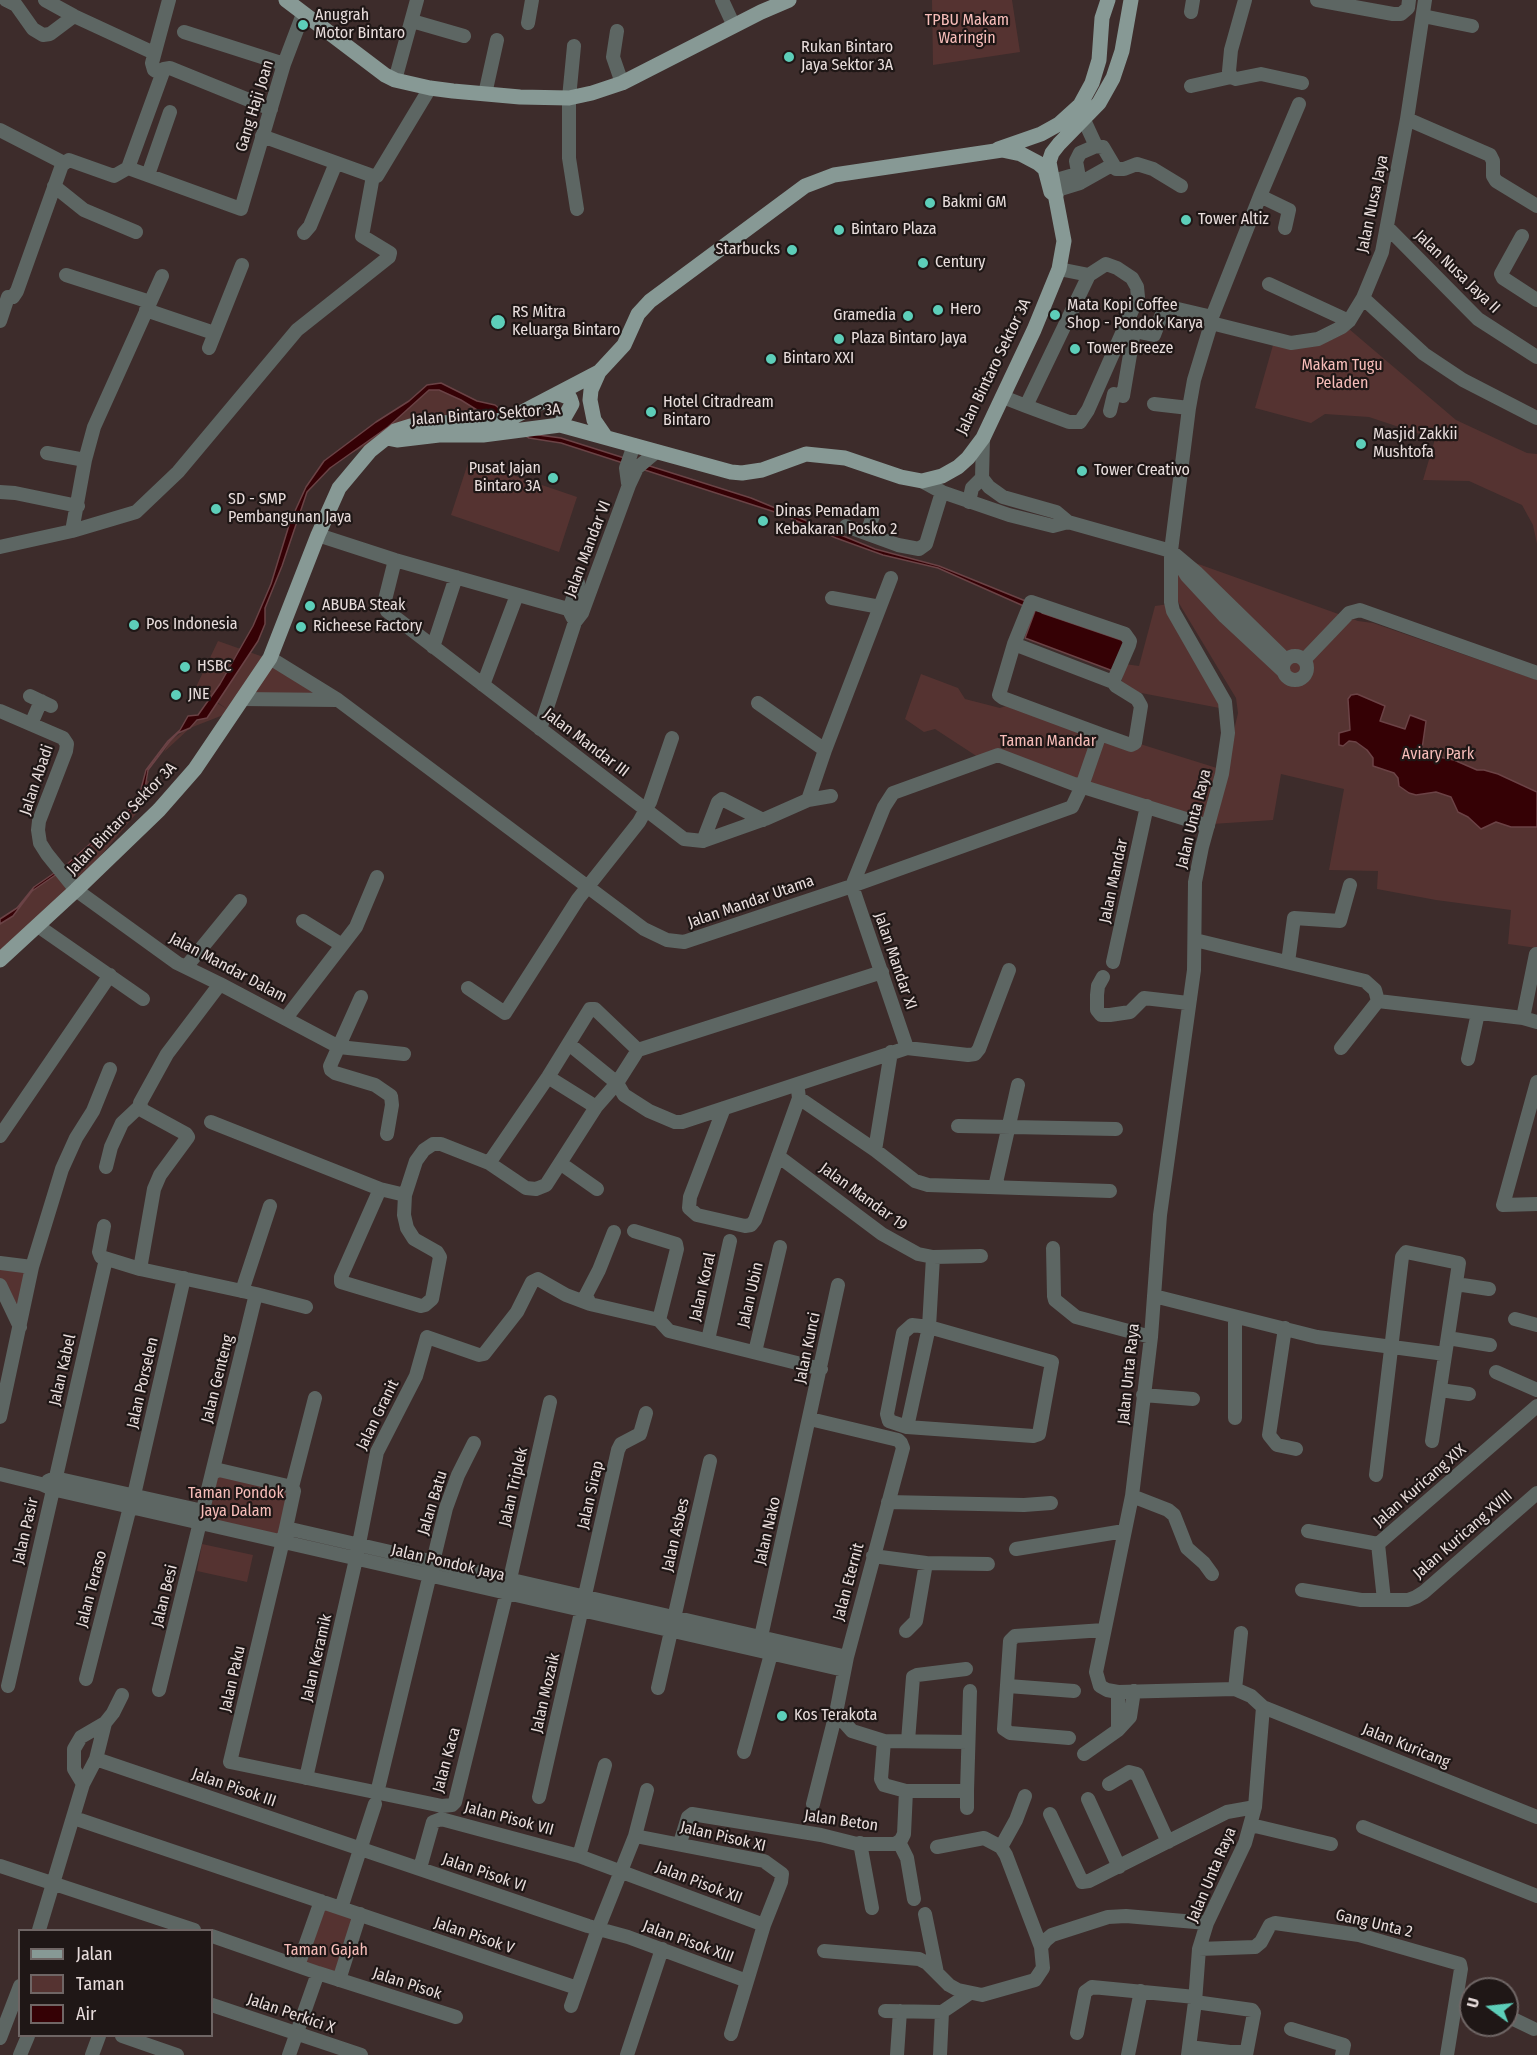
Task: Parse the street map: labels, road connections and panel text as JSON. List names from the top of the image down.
{
  "streets": {
    "main road": ["Jalan Bintaro Sektor 3A"],
    "street": [
      "Gang Haji Joan",
      "Jalan Nusa Jaya",
      "Jalan Nusa Jaya II",
      "Jalan Mandar VI",
      "Jalan Mandar III",
      "Jalan Abadi",
      "Jalan Unta Raya",
      "Jalan Mandar",
      "Jalan Mandar Utama",
      "Jalan Mandar XI",
      "Jalan Mandar Dalam",
      "Jalan Mandar 19",
      "Jalan Koral",
      "Jalan Ubin",
      "Jalan Kunci",
      "Jalan Kabel",
      "Jalan Genteng",
      "Jalan Porselen",
      "Jalan Granit",
      "Jalan Kuricang XIX",
      "Jalan Triplek",
      "Jalan Sirap",
      "Jalan Batu",
      "Jalan Pasir",
      "Jalan Nako",
      "Jalan Asbes",
      "Jalan Kuricang XVIII",
      "Jalan Pondok Jaya",
      "Jalan Eternit",
      "Jalan Teraso",
      "Jalan Besi",
      "Jalan Keramik",
      "Jalan Paku",
      "Jalan Mozaik",
      "Jalan Kuricang",
      "Jalan Kaca",
      "Jalan Pisok III",
      "Jalan Pisok VII",
      "Jalan Beton",
      "Jalan Pisok XI",
      "Jalan Pisok VI",
      "Jalan Pisok XII",
      "Gang Unta 2",
      "Jalan Pisok V",
      "Jalan Pisok XIII",
      "Jalan Pisok",
      "Jalan Perkici X"
    ]
  },
  "crossings": [
    ["Jalan Nusa Jaya", "Jalan Nusa Jaya II"],
    ["Jalan Bintaro Sektor 3A", "Jalan Mandar VI"],
    ["Jalan Bintaro Sektor 3A", "Jalan Abadi"],
    ["Jalan Bintaro Sektor 3A", "Jalan Mandar Utama"],
    ["Jalan Bintaro Sektor 3A", "Jalan Mandar Dalam"],
    ["Jalan Mandar VI", "Jalan Mandar III"],
    ["Jalan Abadi", "Jalan Mandar Dalam"],
    ["Jalan Unta Raya", "Jalan Kuricang"],
    ["Jalan Unta Raya", "Gang Unta 2"],
    ["Jalan Mandar Utama", "Jalan Mandar XI"],
    ["Jalan Kunci", "Jalan Nako"],
    ["Jalan Kunci", "Jalan Eternit"],
    ["Jalan Kabel", "Jalan Pasir"],
    ["Jalan Kabel", "Jalan Pondok Jaya"],
    ["Jalan Genteng", "Jalan Pondok Jaya"],
    ["Jalan Genteng", "Jalan Besi"],
    ["Jalan Porselen", "Jalan Pondok Jaya"],
    ["Jalan Porselen", "Jalan Teraso"],
    ["Jalan Granit", "Jalan Pondok Jaya"],
    ["Jalan Granit", "Jalan Keramik"],
    ["Jalan Triplek", "Jalan Pondok Jaya"],
    ["Jalan Triplek", "Jalan Kaca"],
    ["Jalan Sirap", "Jalan Pondok Jaya"],
    ["Jalan Sirap", "Jalan Mozaik"],
    ["Jalan Batu", "Jalan Pondok Jaya"],
    ["Jalan Batu", "Jalan Kaca"],
    ["Jalan Batu", "Jalan Pisok III"],
    ["Jalan Batu", "Jalan Pisok VI"],
    ["Jalan Batu", "Jalan Pisok V"],
    ["Jalan Pasir", "Jalan Pondok Jaya"],
    ["Jalan Nako", "Jalan Pondok Jaya"],
    ["Jalan Nako", "Jalan Eternit"],
    ["Jalan Asbes", "Jalan Pondok Jaya"],
    ["Jalan Pondok Jaya", "Jalan Eternit"],
    ["Jalan Pondok Jaya", "Jalan Teraso"],
    ["Jalan Pondok Jaya", "Jalan Besi"],
    ["Jalan Pondok Jaya", "Jalan Keramik"],
    ["Jalan Pondok Jaya", "Jalan Paku"],
    ["Jalan Pondok Jaya", "Jalan Mozaik"],
    ["Jalan Pondok Jaya", "Jalan Kaca"],
    ["Jalan Pondok Jaya", "Jalan Beton"],
    ["Jalan Eternit", "Jalan Beton"],
    ["Jalan Keramik", "Jalan Paku"],
    ["Jalan Keramik", "Jalan Kaca"],
    ["Jalan Paku", "Jalan Kaca"],
    ["Jalan Pisok III", "Jalan Pisok VI"],
    ["Jalan Pisok VII", "Jalan Pisok VI"],
    ["Jalan Pisok VII", "Jalan Pisok XII"],
    ["Jalan Beton", "Jalan Pisok XI"],
    ["Jalan Pisok XI", "Jalan Pisok XII"],
    ["Jalan Pisok XI", "Jalan Pisok XIII"],
    ["Jalan Pisok VI", "Jalan Pisok XIII"],
    ["Jalan Pisok XII", "Jalan Pisok XIII"]
  ],
  "parks": [
    "TPBU Makam Waringin",
    "Makam Tugu Peladen",
    "Taman Mandar",
    "Aviary Park",
    "Taman Pondok Jaya Dalam",
    "Taman Gajah"
  ],
  "places": [
    "Anugrah Motor Bintaro",
    "Rukan Bintaro Jaya Sektor 3A",
    "Bakmi GM",
    "Tower Altiz",
    "Bintaro Plaza",
    "Starbucks",
    "Century",
    "Hero",
    "Mata Kopi Coffee Shop - Pondok Karya",
    "Gramedia",
    "RS Mitra Keluarga Bintaro",
    "Plaza Bintaro Jaya",
    "Tower Breeze",
    "Bintaro XXI",
    "Hotel Citradream Bintaro",
    "Masjid Zakkii Mushtofa",
    "Tower Creativo",
    "Pusat Jajan Bintaro 3A",
    "SD - SMP Pembangunan Jaya",
    "Dinas Pemadam Kebakaran Posko 2",
    "ABUBA Steak",
    "Pos Indonesia",
    "Richeese Factory",
    "HSBC",
    "JNE",
    "Kos Terakota"
  ],
  "legend": ["Jalan", "Taman", "Air"],
  "north": "left"
}
